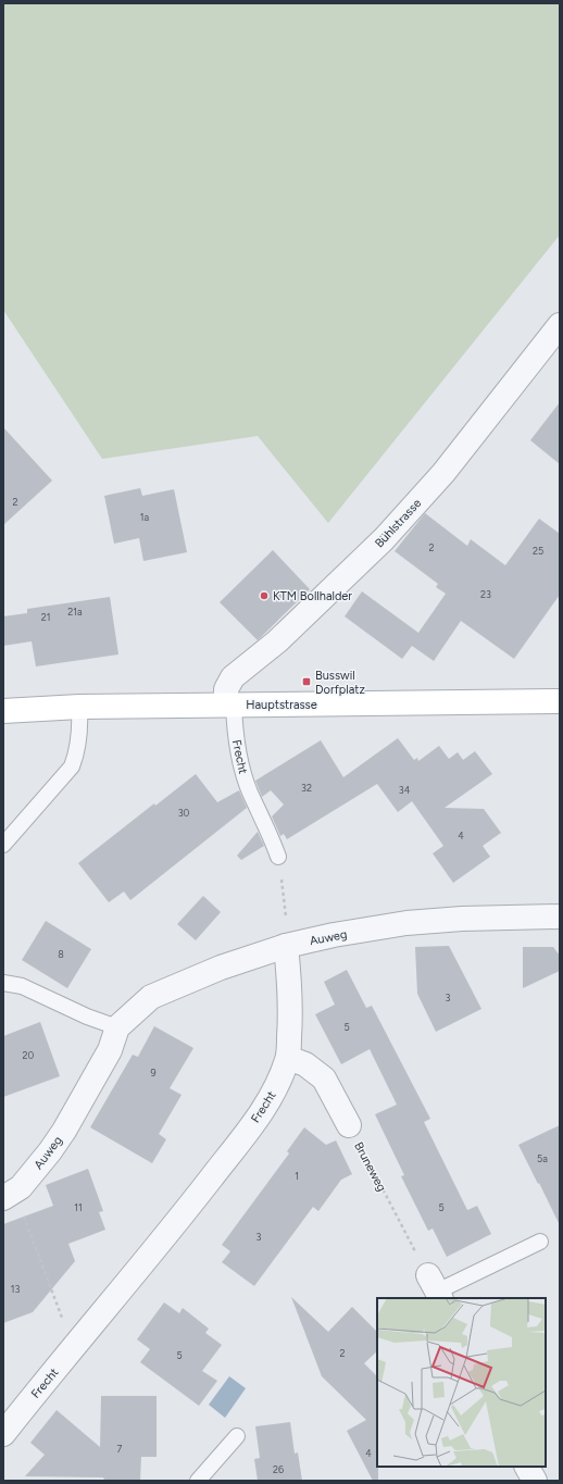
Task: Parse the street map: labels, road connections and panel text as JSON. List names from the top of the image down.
{
  "streets": {
    "street": [
      "Bühlstrasse",
      "Hauptstrasse",
      "Frecht",
      "Auweg"
    ],
    "path": ["Bruneweg"]
  },
  "crossings": [
    ["Bühlstrasse", "Hauptstrasse"],
    ["Bühlstrasse", "Frecht"],
    ["Hauptstrasse", "Frecht"],
    ["Frecht", "Auweg"]
  ],
  "places": {
    "other": ["KTM Bollhalder"],
    "transit": ["Busswil Dorfplatz"]
  },
  "house_numbers": [
    "2",
    "1a",
    "2",
    "25",
    "23",
    "21a",
    "21",
    "32",
    "34",
    "30",
    "4",
    "8",
    "3",
    "5",
    "20",
    "9",
    "5a",
    "1",
    "11",
    "5",
    "3",
    "13",
    "2",
    "5",
    "7",
    "4",
    "26"
  ]
}
